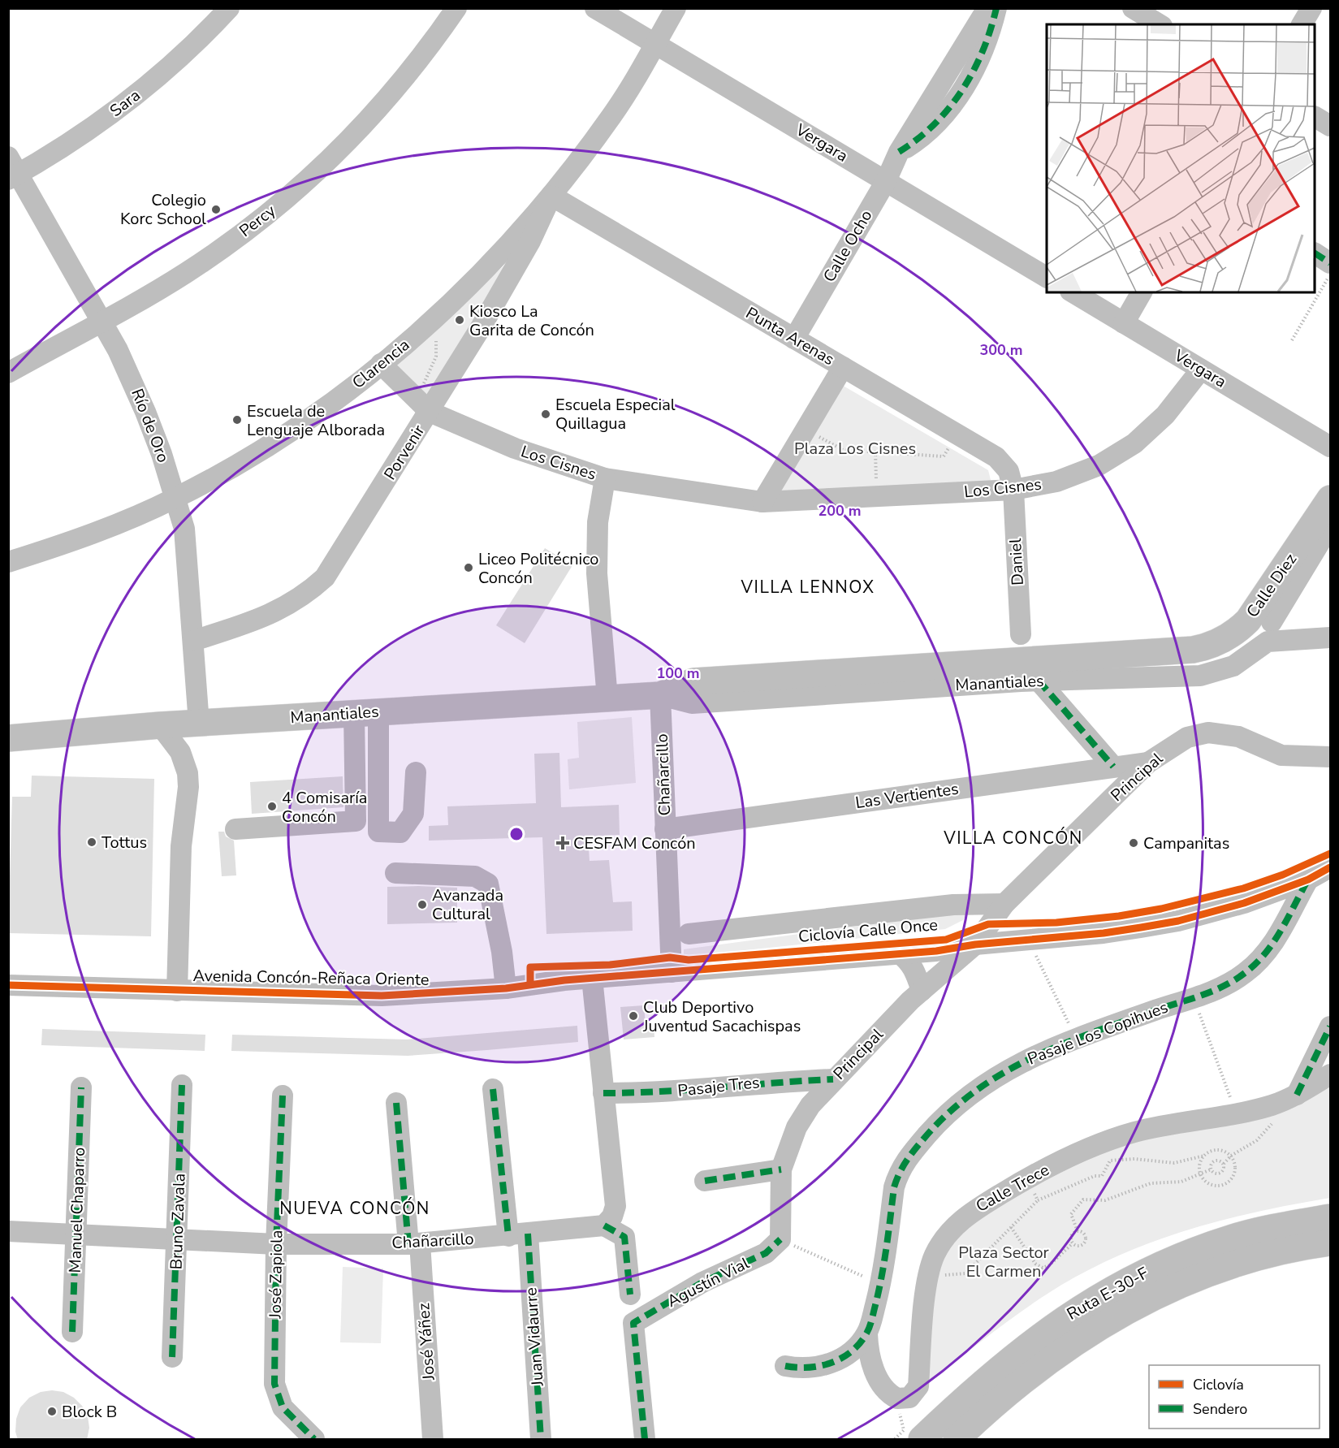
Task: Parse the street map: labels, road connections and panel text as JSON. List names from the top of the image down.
{
  "streets": {
    "main road": ["Calle Diez", "Manantiales", "Ruta E-30-F"],
    "street": [
      "Sara",
      "Vergara",
      "Percy",
      "Calle Ocho",
      "Punta Arenas",
      "Clarencia",
      "Río de Oro",
      "Porvenir",
      "Los Cisnes",
      "Daniel",
      "Chañarcillo",
      "Principal",
      "Las Vertientes",
      "Avenida Concón-Reñaca Oriente",
      "Pasaje Los Copihues",
      "Pasaje Tres",
      "Calle Trece",
      "Manuel Chaparro",
      "Bruno Zavala",
      "José Zapiola",
      "Agustín Vial",
      "Juan Vidaurre",
      "José Yáñez"
    ],
    "cycle path": ["Ciclovía Calle Once"]
  },
  "crossings": [
    ["Sara", "Río de Oro"],
    ["Vergara", "Calle Ocho"],
    ["Vergara", "Clarencia"],
    ["Vergara", "Los Cisnes"],
    ["Percy", "Río de Oro"],
    ["Calle Ocho", "Punta Arenas"],
    ["Punta Arenas", "Clarencia"],
    ["Punta Arenas", "Porvenir"],
    ["Punta Arenas", "Los Cisnes"],
    ["Punta Arenas", "Daniel"],
    ["Clarencia", "Río de Oro"],
    ["Clarencia", "Porvenir"],
    ["Clarencia", "Los Cisnes"],
    ["Río de Oro", "Porvenir"],
    ["Río de Oro", "Manantiales"],
    ["Porvenir", "Los Cisnes"],
    ["Los Cisnes", "Daniel"],
    ["Calle Diez", "Manantiales"],
    ["Manantiales", "Chañarcillo"],
    ["Chañarcillo", "Las Vertientes"],
    ["Chañarcillo", "Avenida Concón-Reñaca Oriente"],
    ["Chañarcillo", "Manuel Chaparro"],
    ["Chañarcillo", "Bruno Zavala"],
    ["Chañarcillo", "José Zapiola"],
    ["Chañarcillo", "Juan Vidaurre"],
    ["Chañarcillo", "José Yáñez"],
    ["Principal", "Las Vertientes"],
    ["Principal", "Avenida Concón-Reñaca Oriente"],
    ["Principal", "Pasaje Tres"],
    ["Principal", "Agustín Vial"],
    ["Avenida Concón-Reñaca Oriente", "Pasaje Los Copihues"],
    ["Pasaje Los Copihues", "Calle Trece"]
  ],
  "districts": ["VILLA LENNOX", "VILLA CONCÓN", "NUEVA CONCÓN"],
  "parks": ["Plaza Los Cisnes", "Plaza Sector El Carmen"],
  "places": {
    "other": [
      "Colegio Korc School",
      "Kiosco La Garita de Concón",
      "Escuela Especial Quillagua",
      "Escuela de Lenguaje Alborada",
      "Liceo Politécnico Concón",
      "4 Comisaría Concón",
      "Tottus",
      "Campanitas",
      "Avanzada Cultural",
      "Club Deportivo Juventud Sacachispas",
      "Block B"
    ],
    "health": ["CESFAM Concón"]
  },
  "legend": ["Ciclovía", "Sendero"],
  "rings": ["300 m", "200 m", "100 m"]
}
